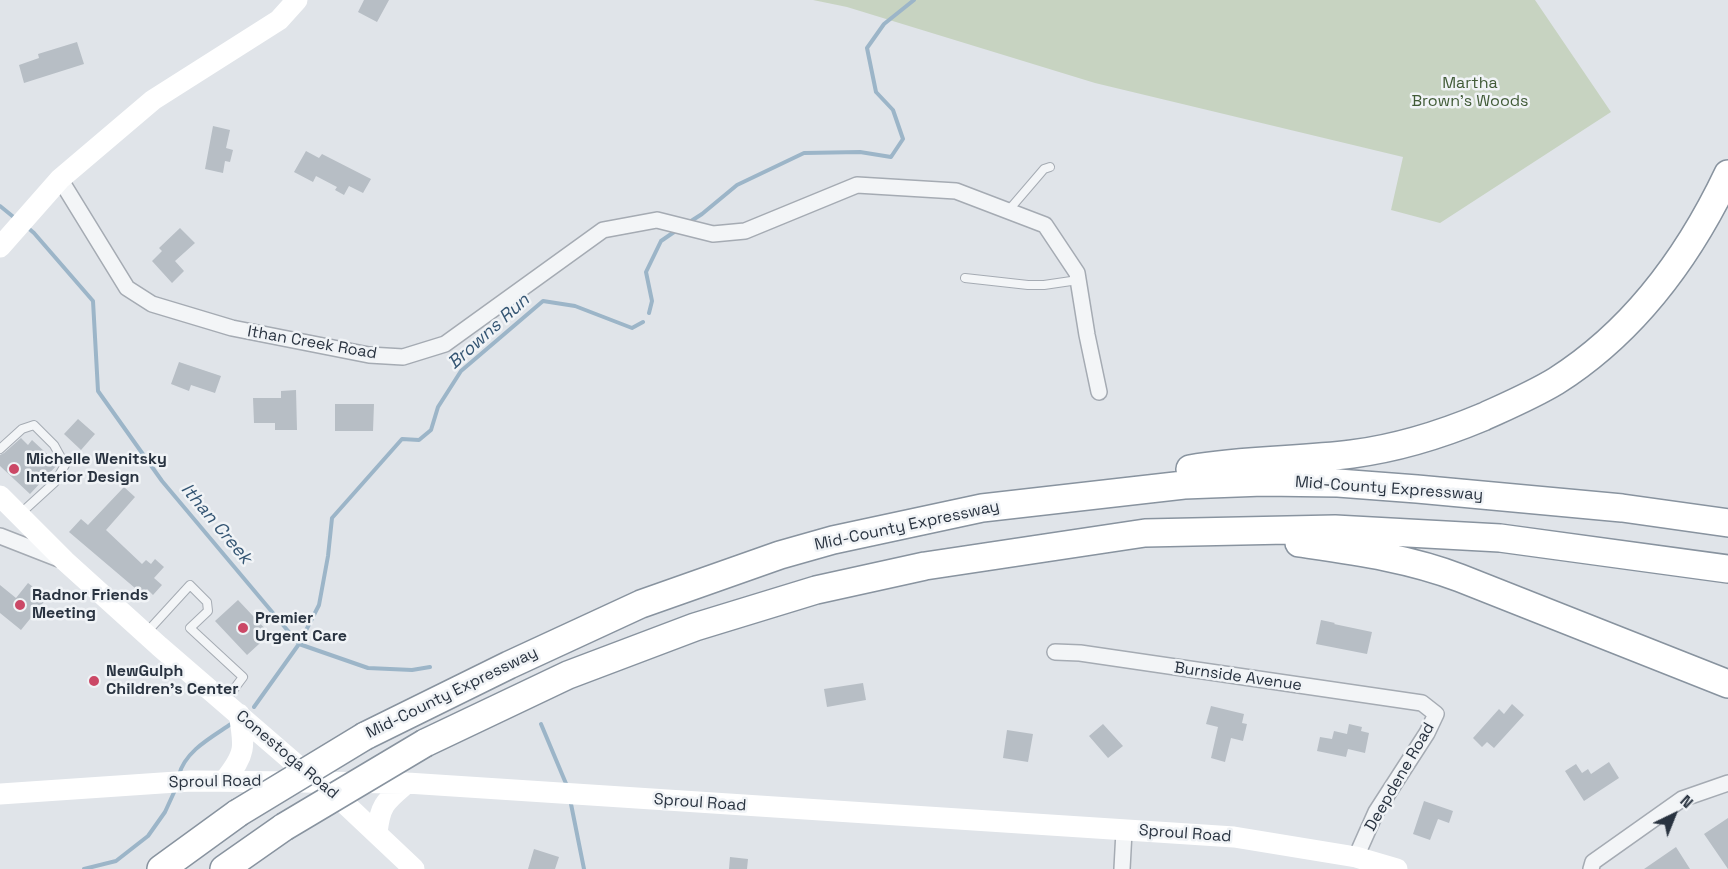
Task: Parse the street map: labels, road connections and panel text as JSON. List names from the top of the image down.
{
  "streets": {
    "highway": ["Mid-County Expressway"],
    "main road": ["Conestoga Road", "Sproul Road"],
    "street": ["Ithan Creek Road", "Burnside Avenue", "Deepdene Road"]
  },
  "crossings": [
    ["Burnside Avenue", "Deepdene Road"],
    ["Conestoga Road", "Sproul Road"],
    ["Deepdene Road", "Sproul Road"]
  ],
  "water": ["Browns Run", "Ithan Creek"],
  "parks": ["Martha Brown's Woods"],
  "places": [
    "Michelle Wenitsky Interior Design",
    "Radnor Friends Meeting",
    "Premier Urgent Care",
    "NewGulph Children's Center"
  ],
  "north": "top right"
}
